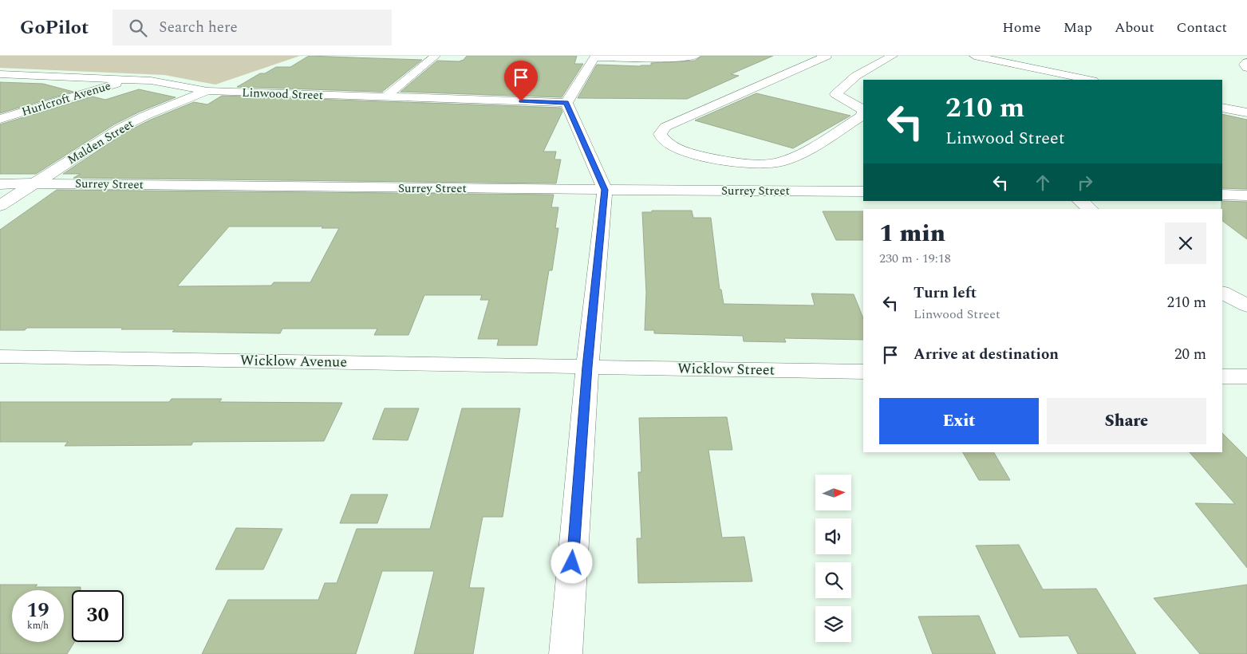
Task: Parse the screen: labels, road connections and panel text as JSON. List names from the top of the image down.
{
  "streets": {
    "street": [
      "Linwood Street",
      "Hurlcroft Avenue",
      "Malden Street",
      "Surrey Street",
      "Wicklow Avenue",
      "Wicklow Street"
    ]
  },
  "crossings": [
    ["Linwood Street", "Hurlcroft Avenue"],
    ["Linwood Street", "Malden Street"],
    ["Malden Street", "Surrey Street"],
    ["Wicklow Avenue", "Wicklow Street"]
  ],
  "north": "right",
  "page": {
    "header": "GoPilot",
    "search": "Search here",
    "nav": [
      "Home",
      "Map",
      "About",
      "Contact"
    ],
    "turn": ["210 m", "Linwood Street"],
    "heading": ["1 min", "230 m · 19:18"],
    "list": [
      {
        "name": "Turn left",
        "note": "Linwood Street",
        "value": "210 m"
      },
      {
        "name": "Arrive at destination",
        "value": "20 m"
      }
    ],
    "buttons": ["Exit", "Share"],
    "speed": "19 km/h",
    "limit": "30"
  }
}
